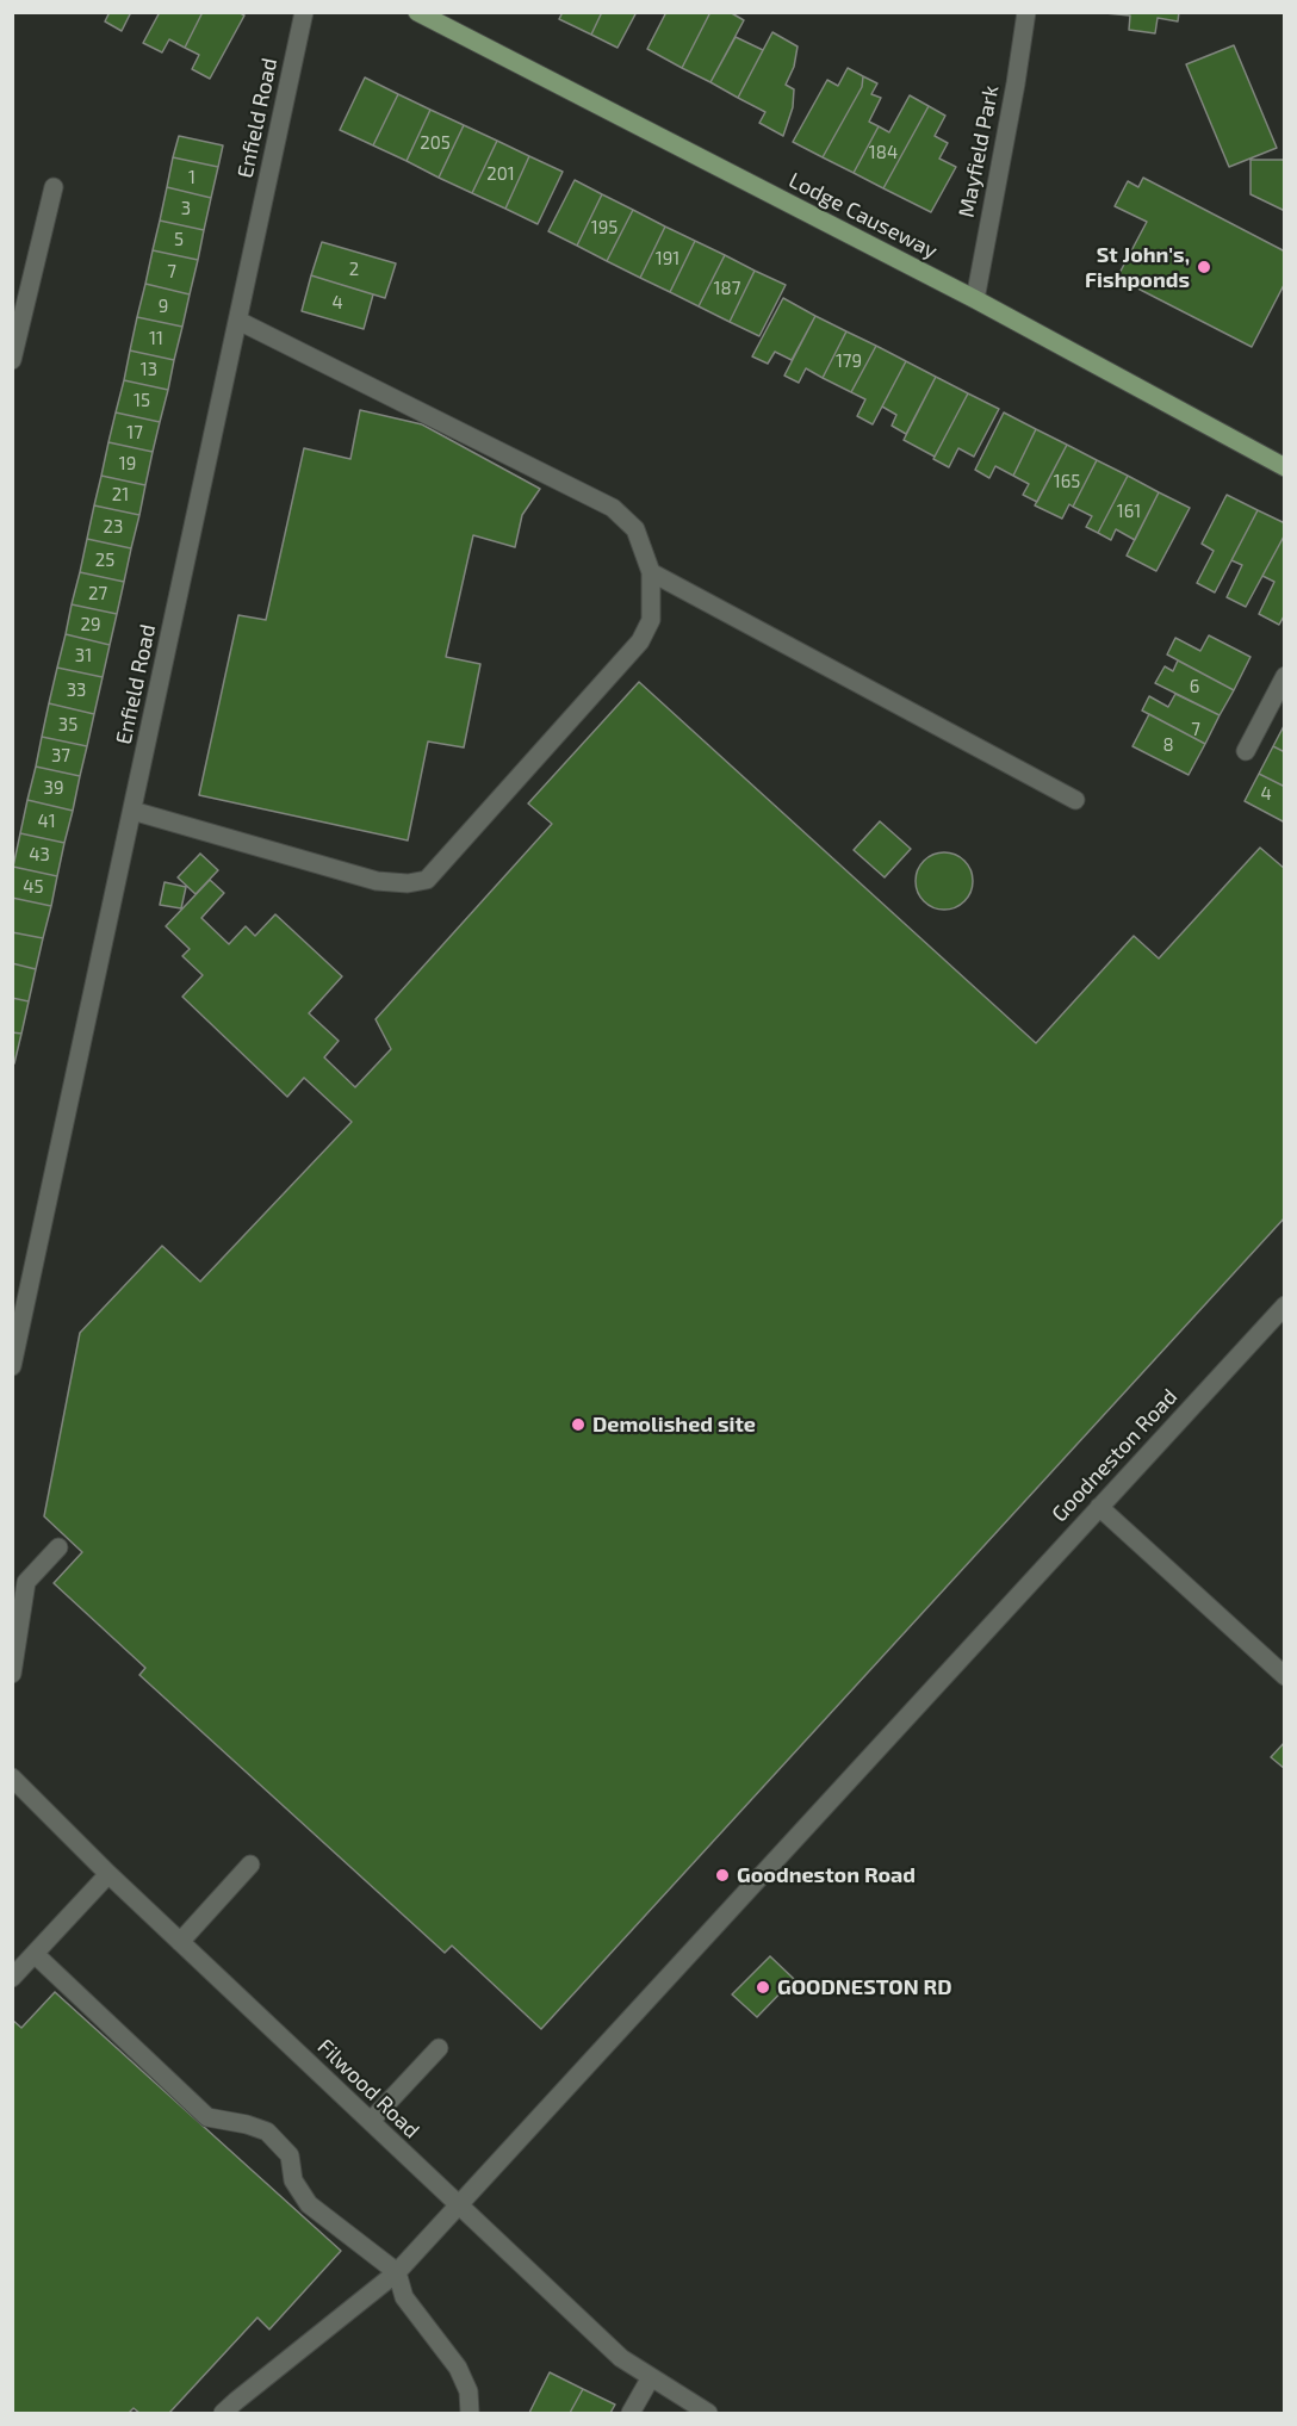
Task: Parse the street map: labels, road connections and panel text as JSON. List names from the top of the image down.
{
  "streets": {
    "main road": ["Lodge Causeway"],
    "street": [
      "Enfield Road",
      "Mayfield Park",
      "Goodneston Road",
      "Filwood Road"
    ]
  },
  "crossings": [
    ["Mayfield Park", "Lodge Causeway"],
    ["Goodneston Road", "Filwood Road"]
  ],
  "places": [
    "St John's, Fishponds",
    "Demolished site",
    "Goodneston Road",
    "GOODNESTON RD"
  ],
  "house_numbers": [
    "205",
    "184",
    "201",
    "1",
    "3",
    "195",
    "5",
    "191",
    "2",
    "7",
    "187",
    "4",
    "9",
    "11",
    "179",
    "13",
    "15",
    "17",
    "19",
    "165",
    "21",
    "161",
    "23",
    "25",
    "27",
    "29",
    "31",
    "6",
    "33",
    "35",
    "7",
    "8",
    "37",
    "39",
    "4",
    "41",
    "43",
    "45"
  ]
}
